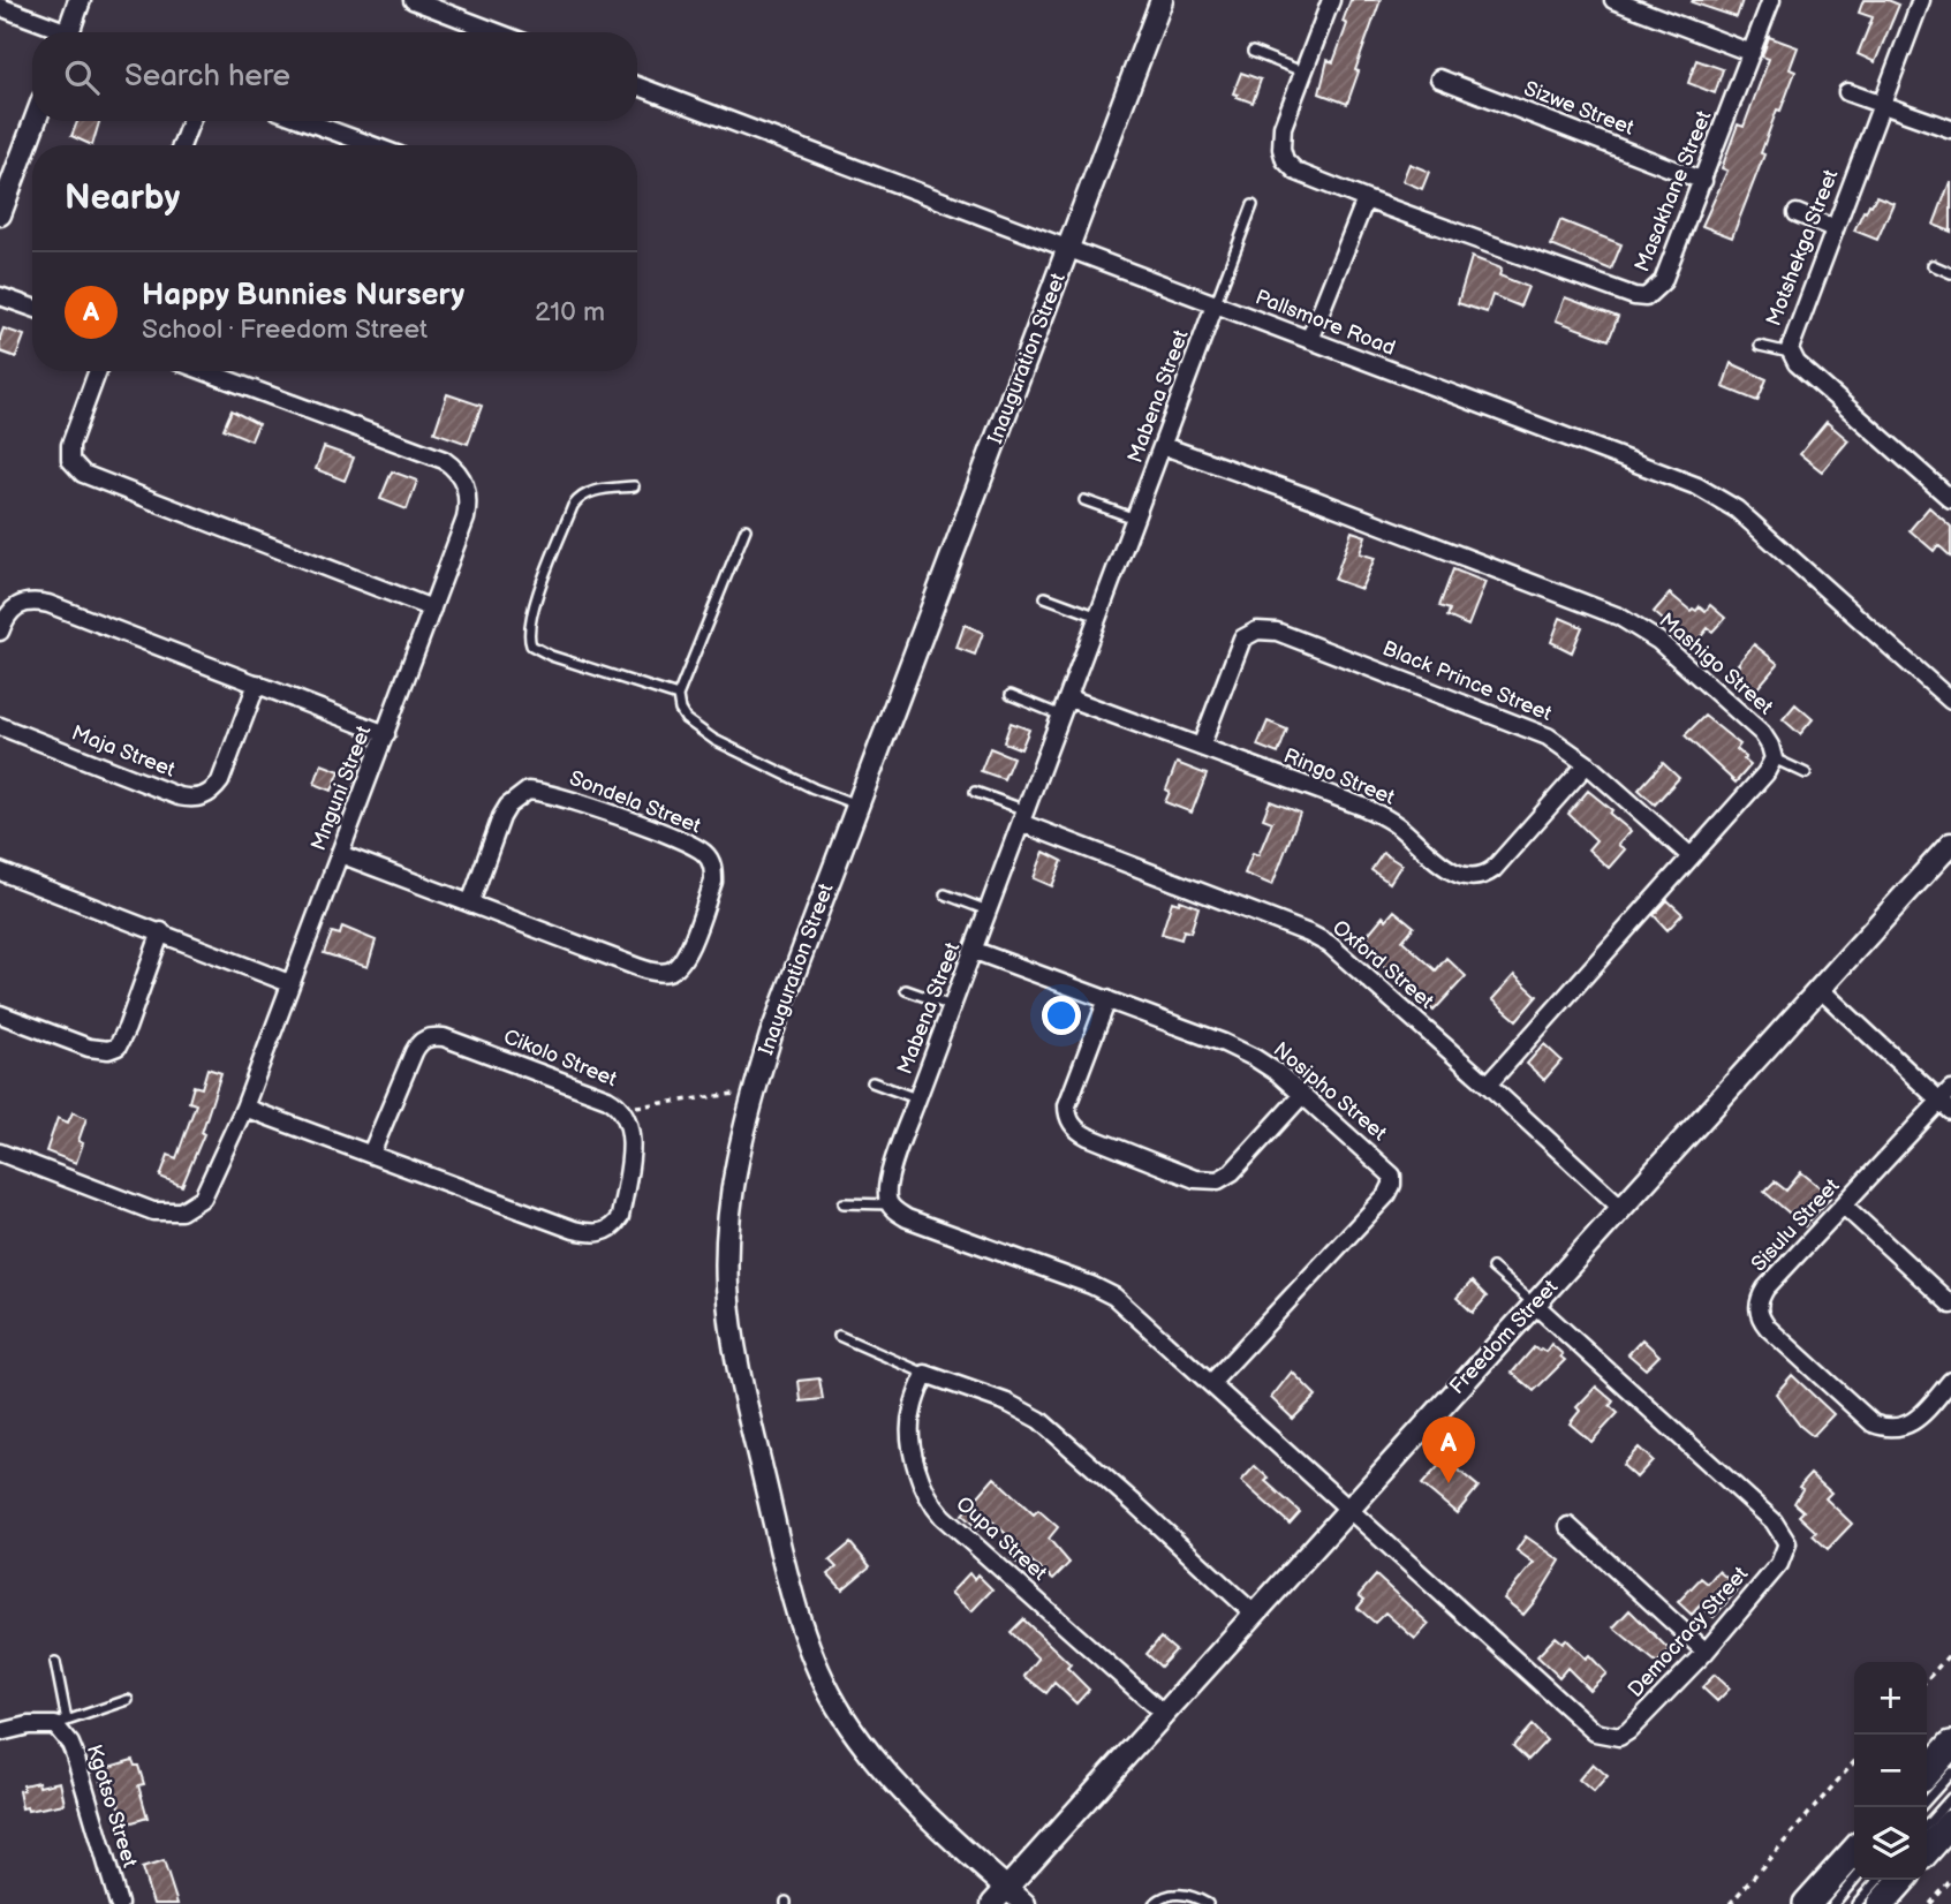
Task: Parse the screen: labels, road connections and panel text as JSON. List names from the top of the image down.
{
  "streets": {
    "street": [
      "Sizwe Street",
      "Masakhane Street",
      "Motshekga Street",
      "Pallsmore Road",
      "Inauguration Street",
      "Mabena Street",
      "Mashigo Street",
      "Black Prince Street",
      "Maja Street",
      "Ringo Street",
      "Mnguni Street",
      "Sondela Street",
      "Oxford Street",
      "Cikolo Street",
      "Nosipho Street",
      "Sisulu Street",
      "Freedom Street",
      "Oupa Street",
      "Democracy Street",
      "Kgotso Street"
    ]
  },
  "crossings": [
    ["Sizwe Street", "Masakhane Street"],
    ["Pallsmore Road", "Inauguration Street"],
    ["Pallsmore Road", "Mabena Street"],
    ["Inauguration Street", "Freedom Street"],
    ["Mabena Street", "Mashigo Street"],
    ["Mabena Street", "Ringo Street"],
    ["Mabena Street", "Oxford Street"],
    ["Mabena Street", "Nosipho Street"],
    ["Black Prince Street", "Ringo Street"],
    ["Mnguni Street", "Sondela Street"],
    ["Mnguni Street", "Cikolo Street"],
    ["Oxford Street", "Freedom Street"],
    ["Freedom Street", "Oupa Street"],
    ["Freedom Street", "Democracy Street"]
  ],
  "page": {
    "search": "Search here",
    "heading": "Nearby",
    "list": [
      {
        "mark": "A",
        "name": "Happy Bunnies Nursery",
        "note": "School · Freedom Street",
        "value": "210 m"
      }
    ],
    "pins": "A",
    "map_buttons": ["+", "−"]
  }
}
